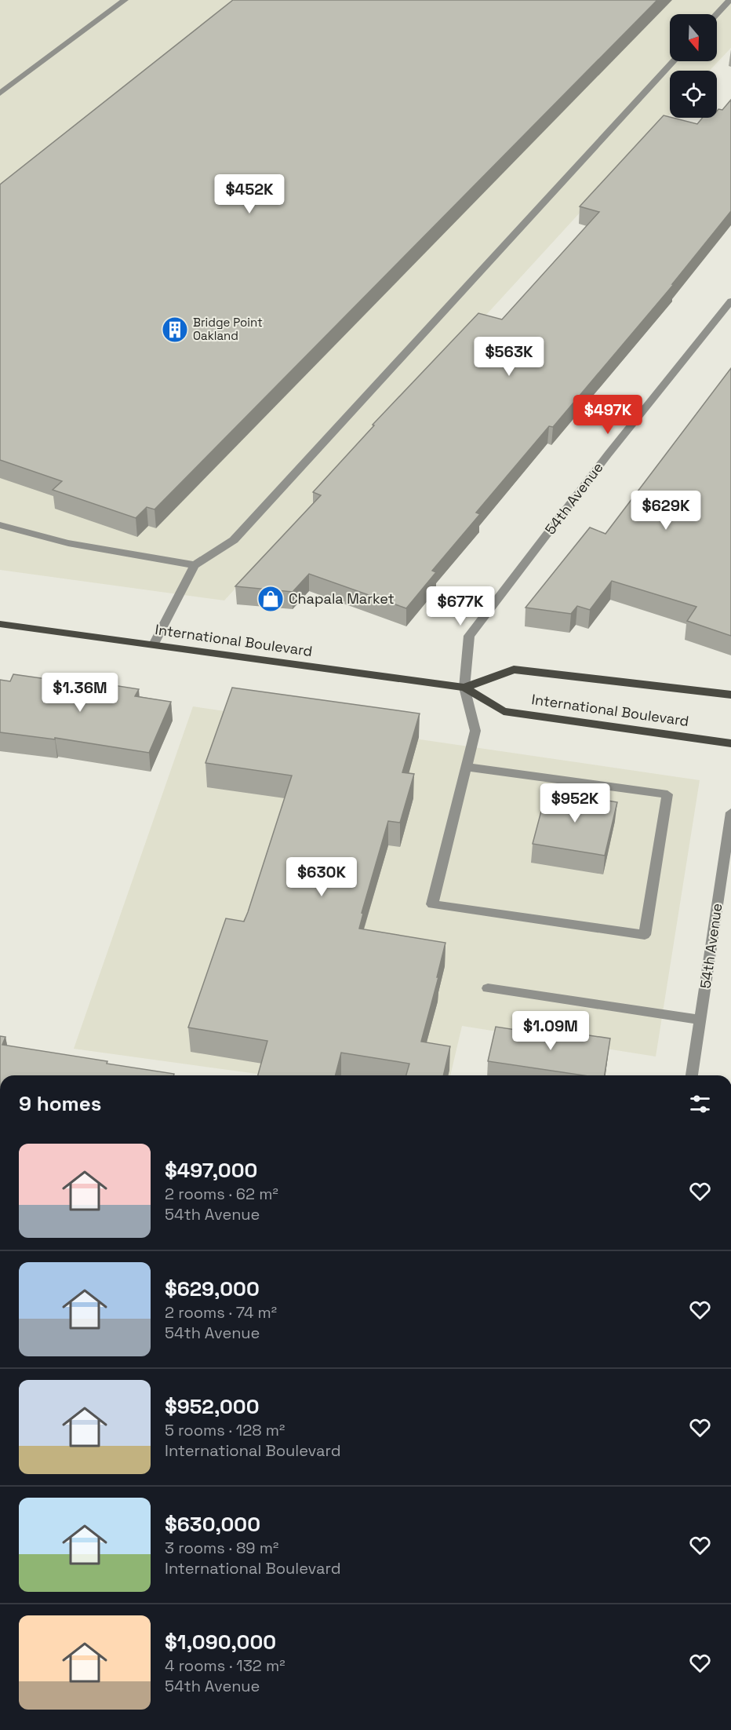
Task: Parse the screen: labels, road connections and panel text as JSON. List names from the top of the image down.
{
  "streets": {
    "main road": ["International Boulevard"],
    "street": ["54th Avenue"]
  },
  "crossings": [
    ["54th Avenue", "International Boulevard"]
  ],
  "places": {
    "building": ["Bridge Point Oakland"],
    "shop": ["Chapala Market"]
  },
  "north": "bottom",
  "page": {
    "price": [
      "$452K",
      "$563K",
      "$497K",
      "$629K",
      "$677K",
      "$1.36M",
      "$952K",
      "$630K",
      "$1.09M"
    ],
    "heading": "9 homes",
    "list": [
      {
        "name": "$497,000",
        "note": "2 rooms · 62 m² · 54th Avenue"
      },
      {
        "name": "$629,000",
        "note": "2 rooms · 74 m² · 54th Avenue"
      },
      {
        "name": "$952,000",
        "note": "5 rooms · 128 m² · International Boulevard"
      },
      {
        "name": "$630,000",
        "note": "3 rooms · 89 m² · International Boulevard"
      },
      {
        "name": "$1,090,000",
        "note": "4 rooms · 132 m² · 54th Avenue"
      }
    ]
  }
}
